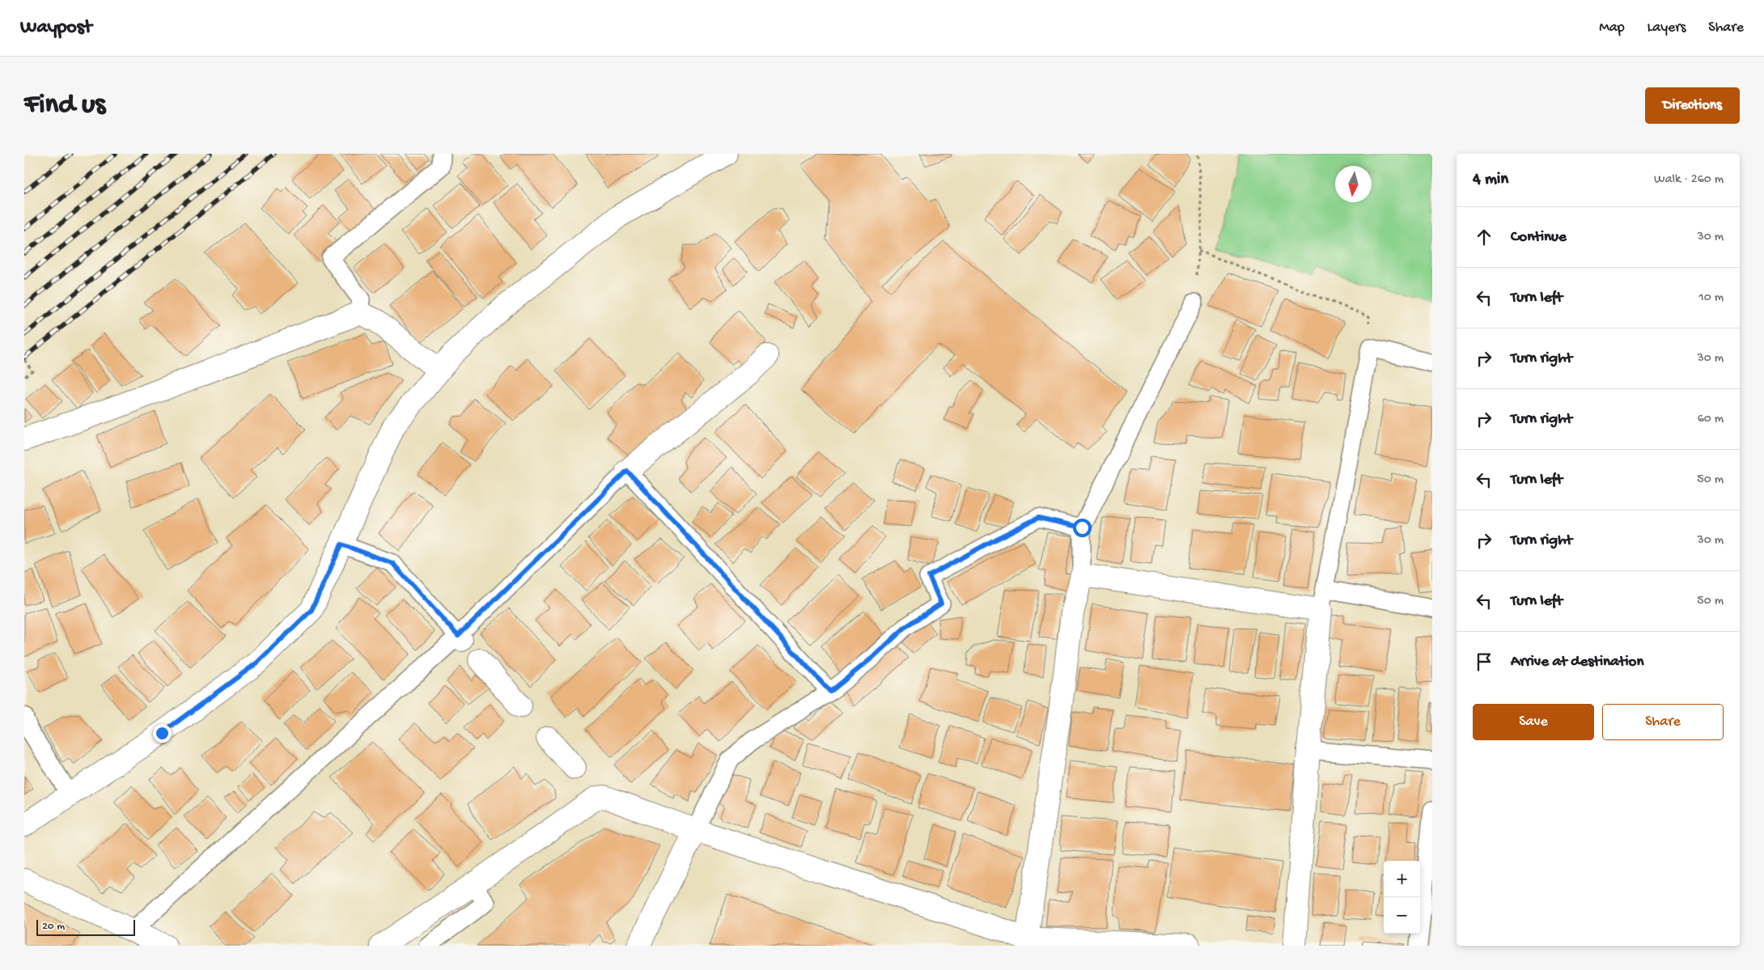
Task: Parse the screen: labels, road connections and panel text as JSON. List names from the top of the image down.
{
  "scale_bar": "20 m",
  "north": "bottom",
  "page": {
    "header": "Waypost",
    "nav": ["Map", "Layers", "Share"],
    "buttons": [
      "Directions",
      ["Save", "Share"]
    ],
    "title": "Find us",
    "heading": ["4 min", "Walk · 260 m"],
    "list": [
      ["Continue", "30 m"],
      ["Turn left", "10 m"],
      ["Turn right", "30 m"],
      ["Turn right", "60 m"],
      ["Turn left", "50 m"],
      ["Turn right", "30 m"],
      ["Turn left", "50 m"],
      "Arrive at destination"
    ],
    "map_buttons": ["+", "−"],
    "scale": "20 m"
  }
}
